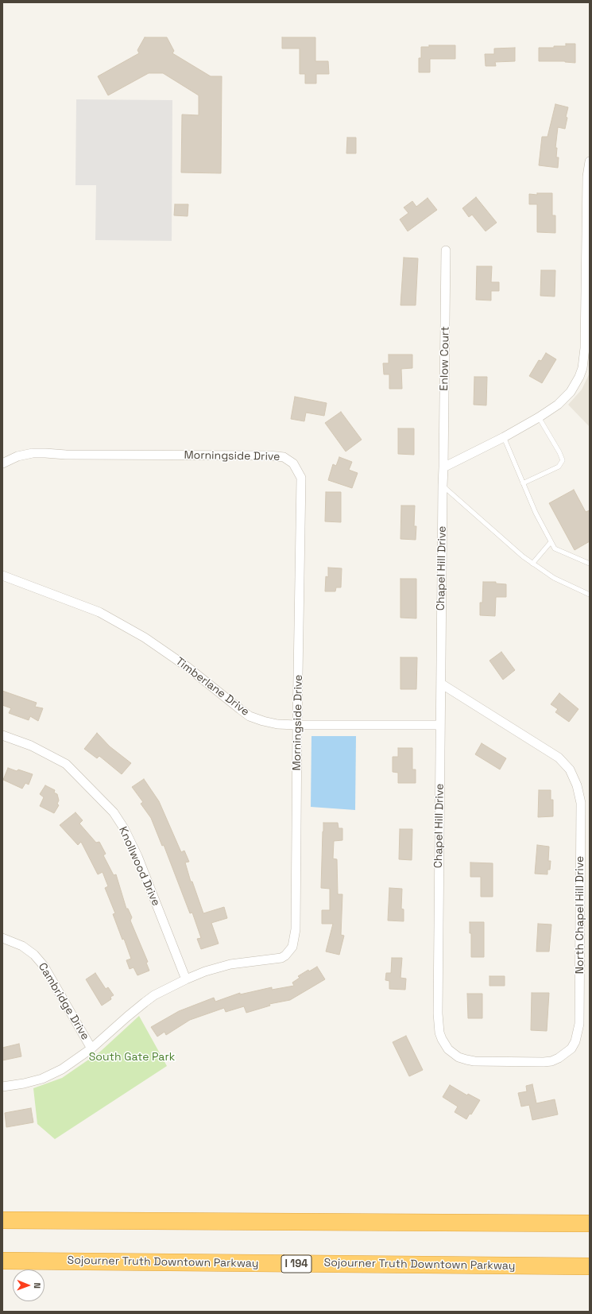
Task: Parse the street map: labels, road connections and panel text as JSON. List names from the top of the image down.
{
  "streets": {
    "highway": ["Sojourner Truth Downtown Parkway", "I 194"],
    "street": [
      "Enlow Court",
      "Morningside Drive",
      "Chapel Hill Drive",
      "Timberlane Drive",
      "Knollwood Drive",
      "North Chapel Hill Drive",
      "Cambridge Drive"
    ]
  },
  "crossings": [
    ["Enlow Court", "Chapel Hill Drive"],
    ["Morningside Drive", "Timberlane Drive"],
    ["Morningside Drive", "Knollwood Drive"],
    ["Morningside Drive", "Cambridge Drive"],
    ["Chapel Hill Drive", "Timberlane Drive"],
    ["Chapel Hill Drive", "North Chapel Hill Drive"]
  ],
  "parks": ["South Gate Park"],
  "north": "right"
}
